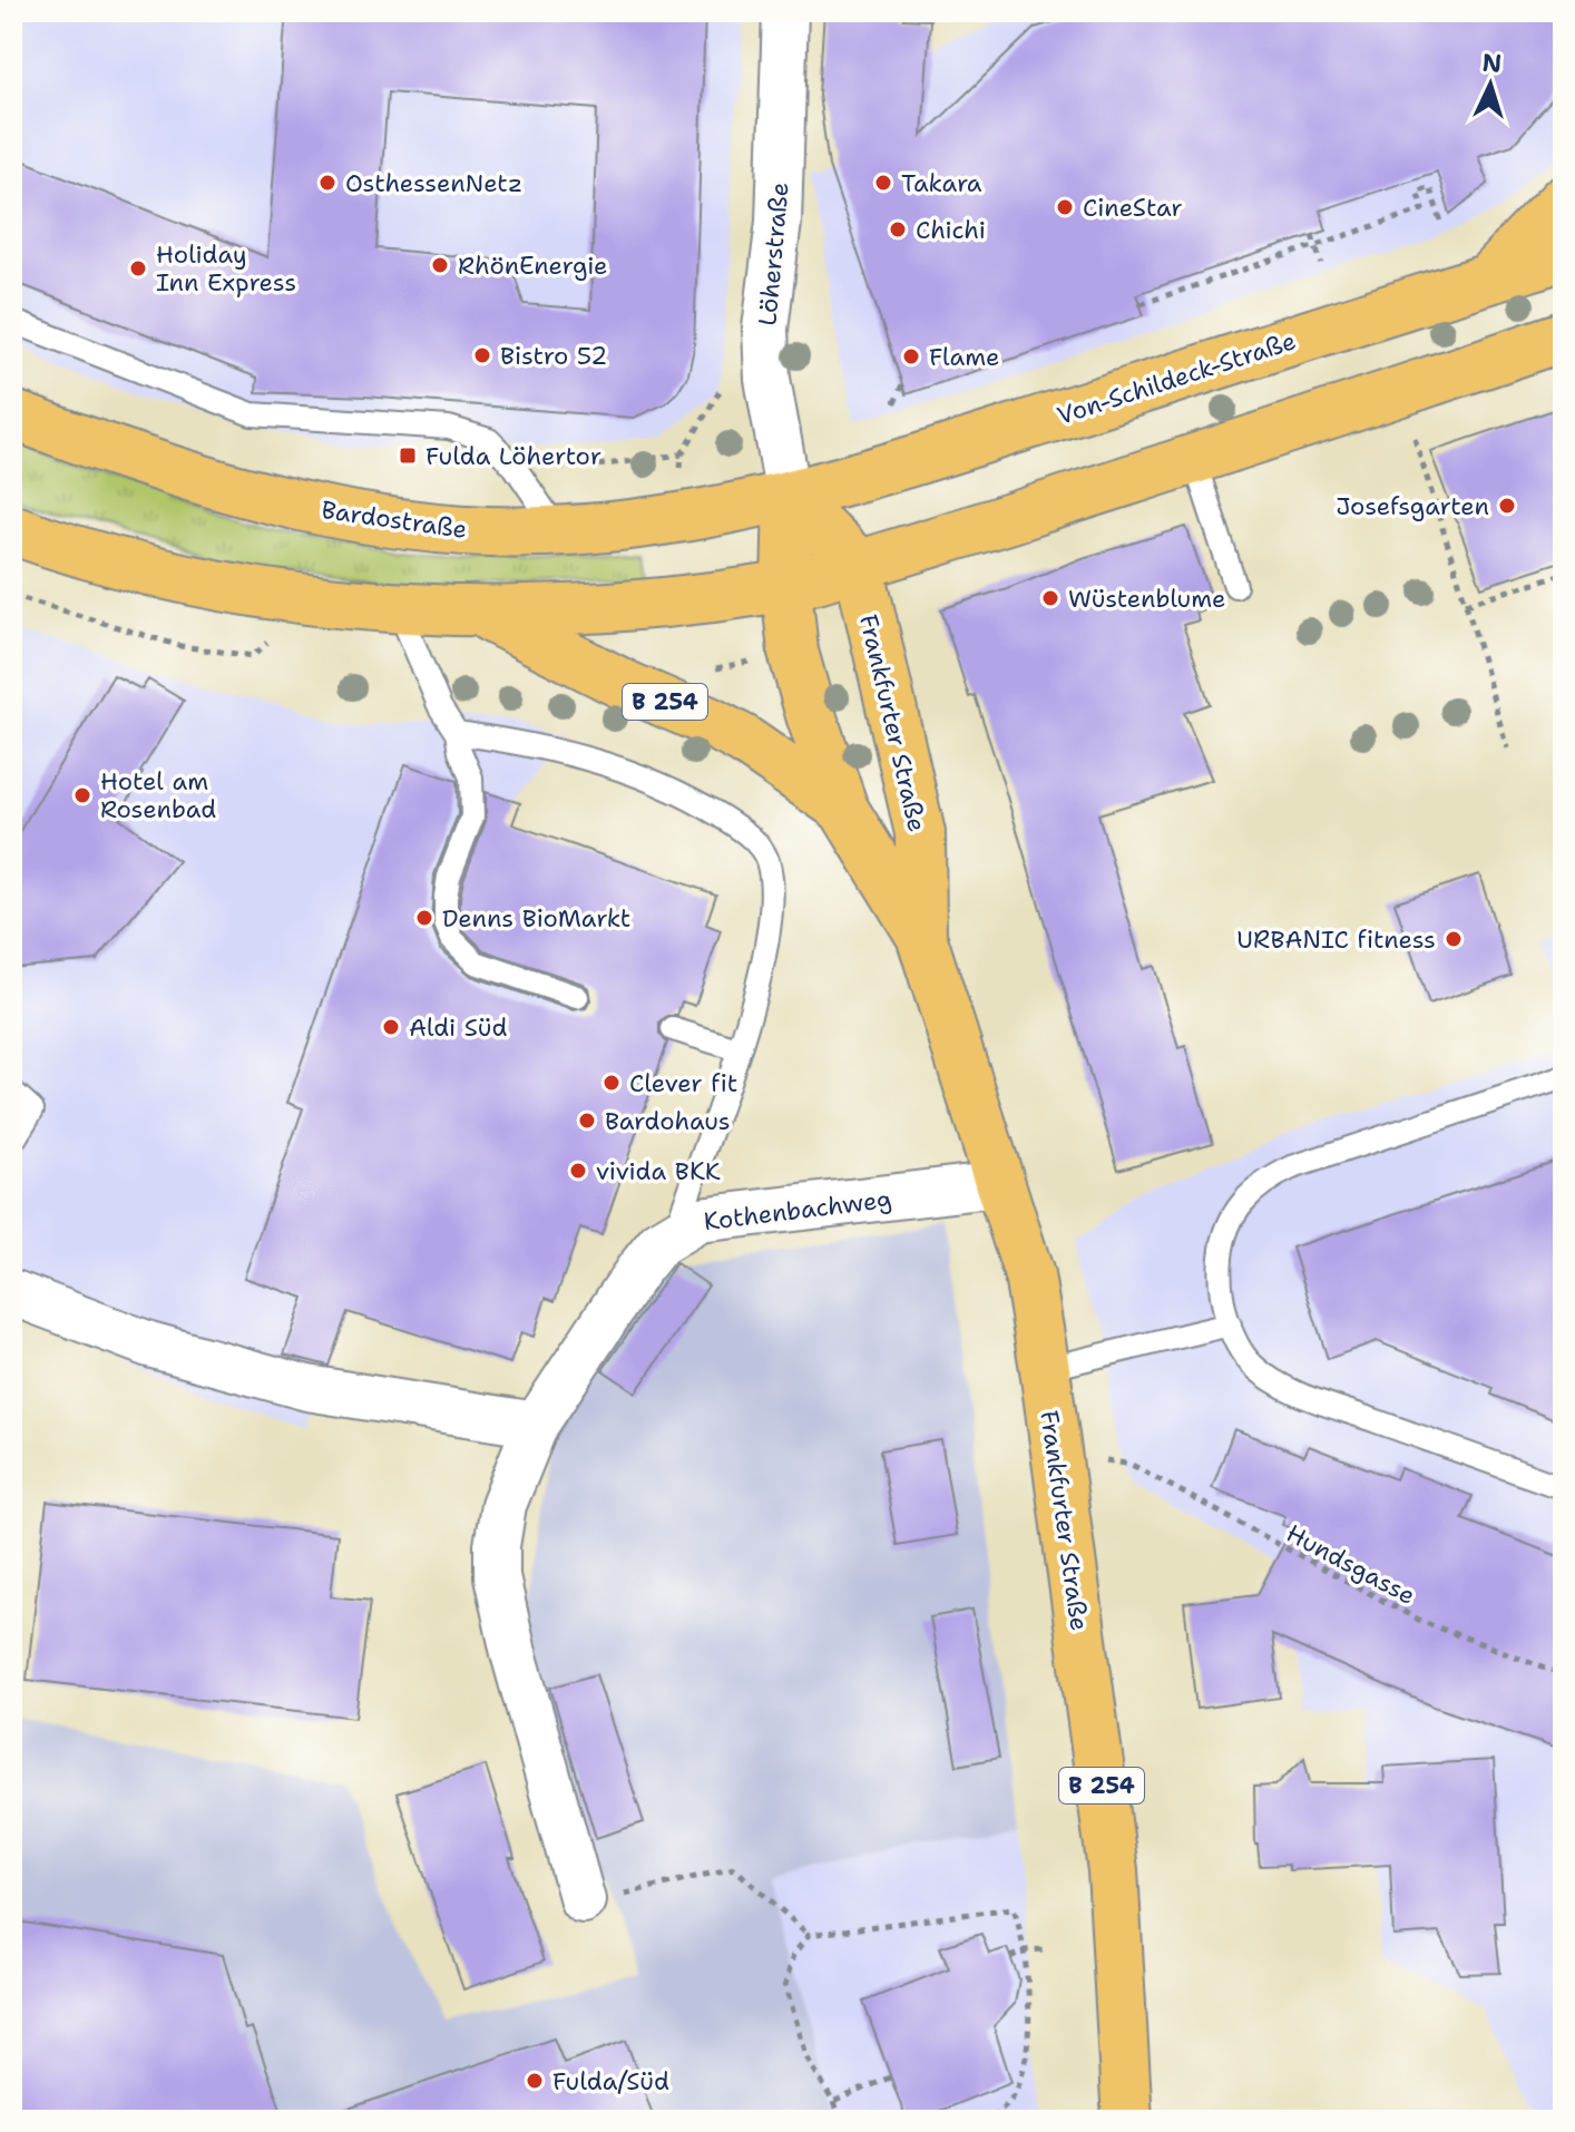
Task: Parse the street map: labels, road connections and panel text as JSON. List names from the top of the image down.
{
  "streets": {
    "main road": [
      "Von-Schildeck-Straße",
      "Bardostraße",
      "B 254",
      "Frankfurter Straße"
    ],
    "street": ["Löherstraße", "Kothenbachweg"],
    "path": ["Hundsgasse"]
  },
  "crossings": [
    ["Löherstraße", "Von-Schildeck-Straße"],
    ["Löherstraße", "Bardostraße"],
    ["Löherstraße", "Frankfurter Straße"],
    ["Von-Schildeck-Straße", "Bardostraße"],
    ["Von-Schildeck-Straße", "Frankfurter Straße"],
    ["Bardostraße", "Frankfurter Straße"],
    ["B 254", "Frankfurter Straße"],
    ["Frankfurter Straße", "Kothenbachweg"]
  ],
  "places": {
    "other": [
      "OsthessenNetz",
      "Takara",
      "CineStar",
      "Chichi",
      "RhönEnergie",
      "Holiday Inn Express",
      "Bistro 52",
      "Flame",
      "Josefsgarten",
      "Wüstenblume",
      "Hotel am Rosenbad",
      "Denns BioMarkt",
      "URBANIC fitness",
      "Aldi Süd",
      "Clever fit",
      "Bardohaus",
      "vivida BKK",
      "Fulda/Süd"
    ],
    "transit": ["Fulda Löhertor"]
  },
  "north": "top"
}
